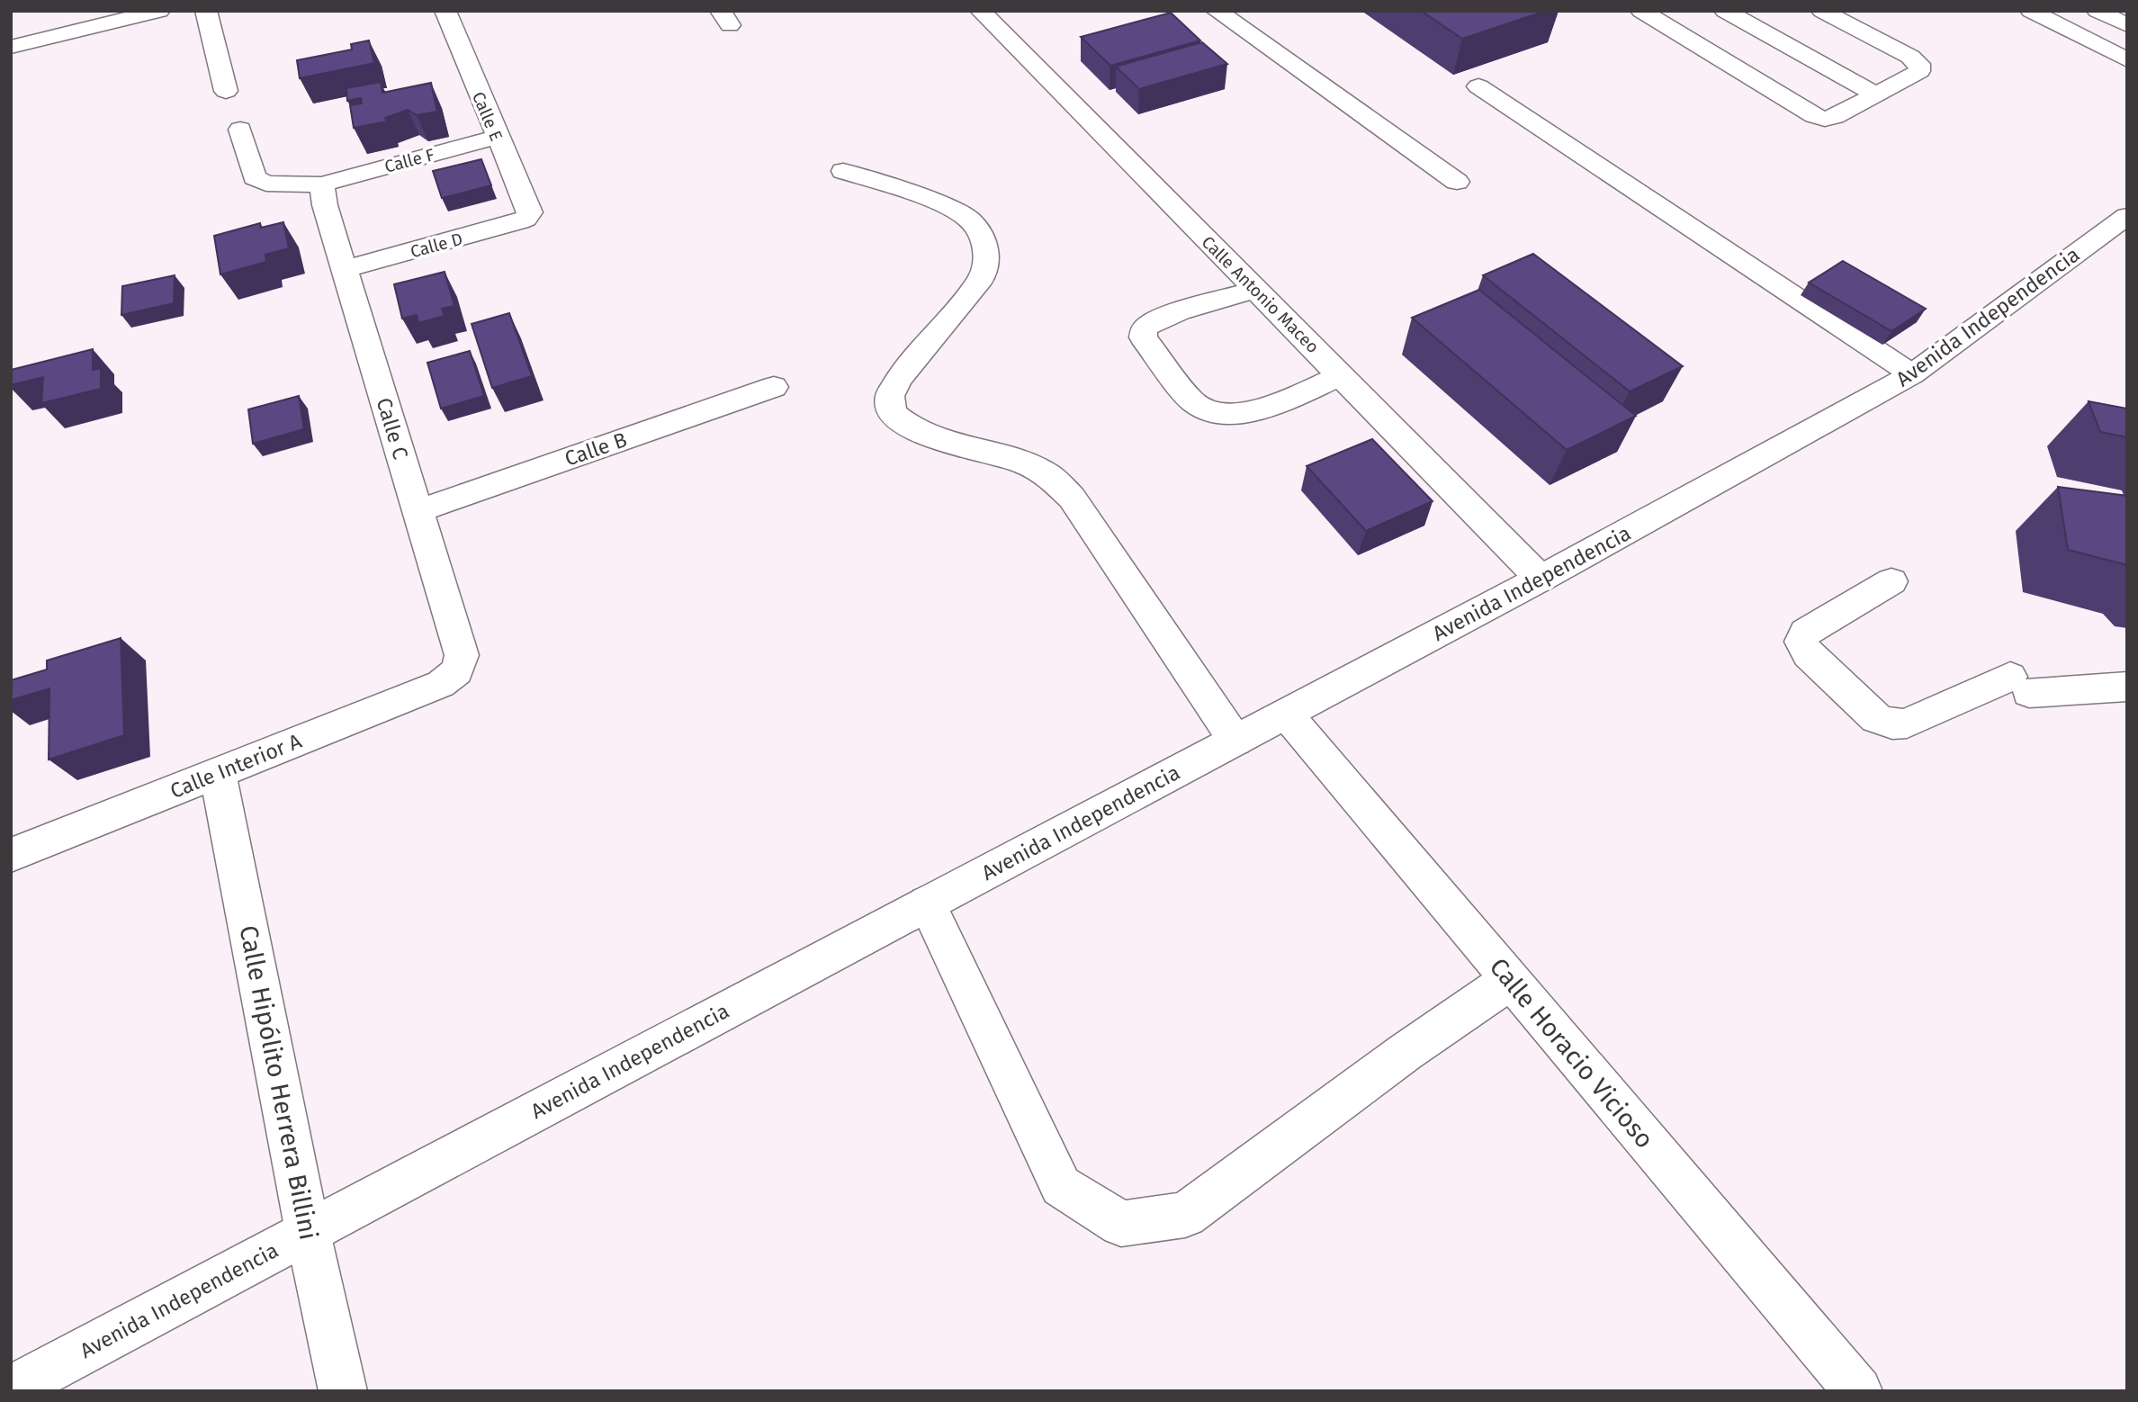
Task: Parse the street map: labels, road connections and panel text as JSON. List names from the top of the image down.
{
  "streets": {
    "street": [
      "Calle E",
      "Calle F",
      "Calle D",
      "Calle Antonio Maceo",
      "Avenida Independencia",
      "Calle C",
      "Calle B",
      "Calle Interior A",
      "Calle Horacio Vicioso",
      "Calle Hipólito Herrera Billini"
    ]
  },
  "crossings": [
    ["Calle E", "Calle F"],
    ["Calle E", "Calle D"],
    ["Calle F", "Calle C"],
    ["Calle D", "Calle C"],
    ["Calle Antonio Maceo", "Avenida Independencia"],
    ["Avenida Independencia", "Calle Horacio Vicioso"],
    ["Avenida Independencia", "Calle Hipólito Herrera Billini"],
    ["Calle C", "Calle B"],
    ["Calle C", "Calle Interior A"],
    ["Calle Interior A", "Calle Hipólito Herrera Billini"]
  ]
}
